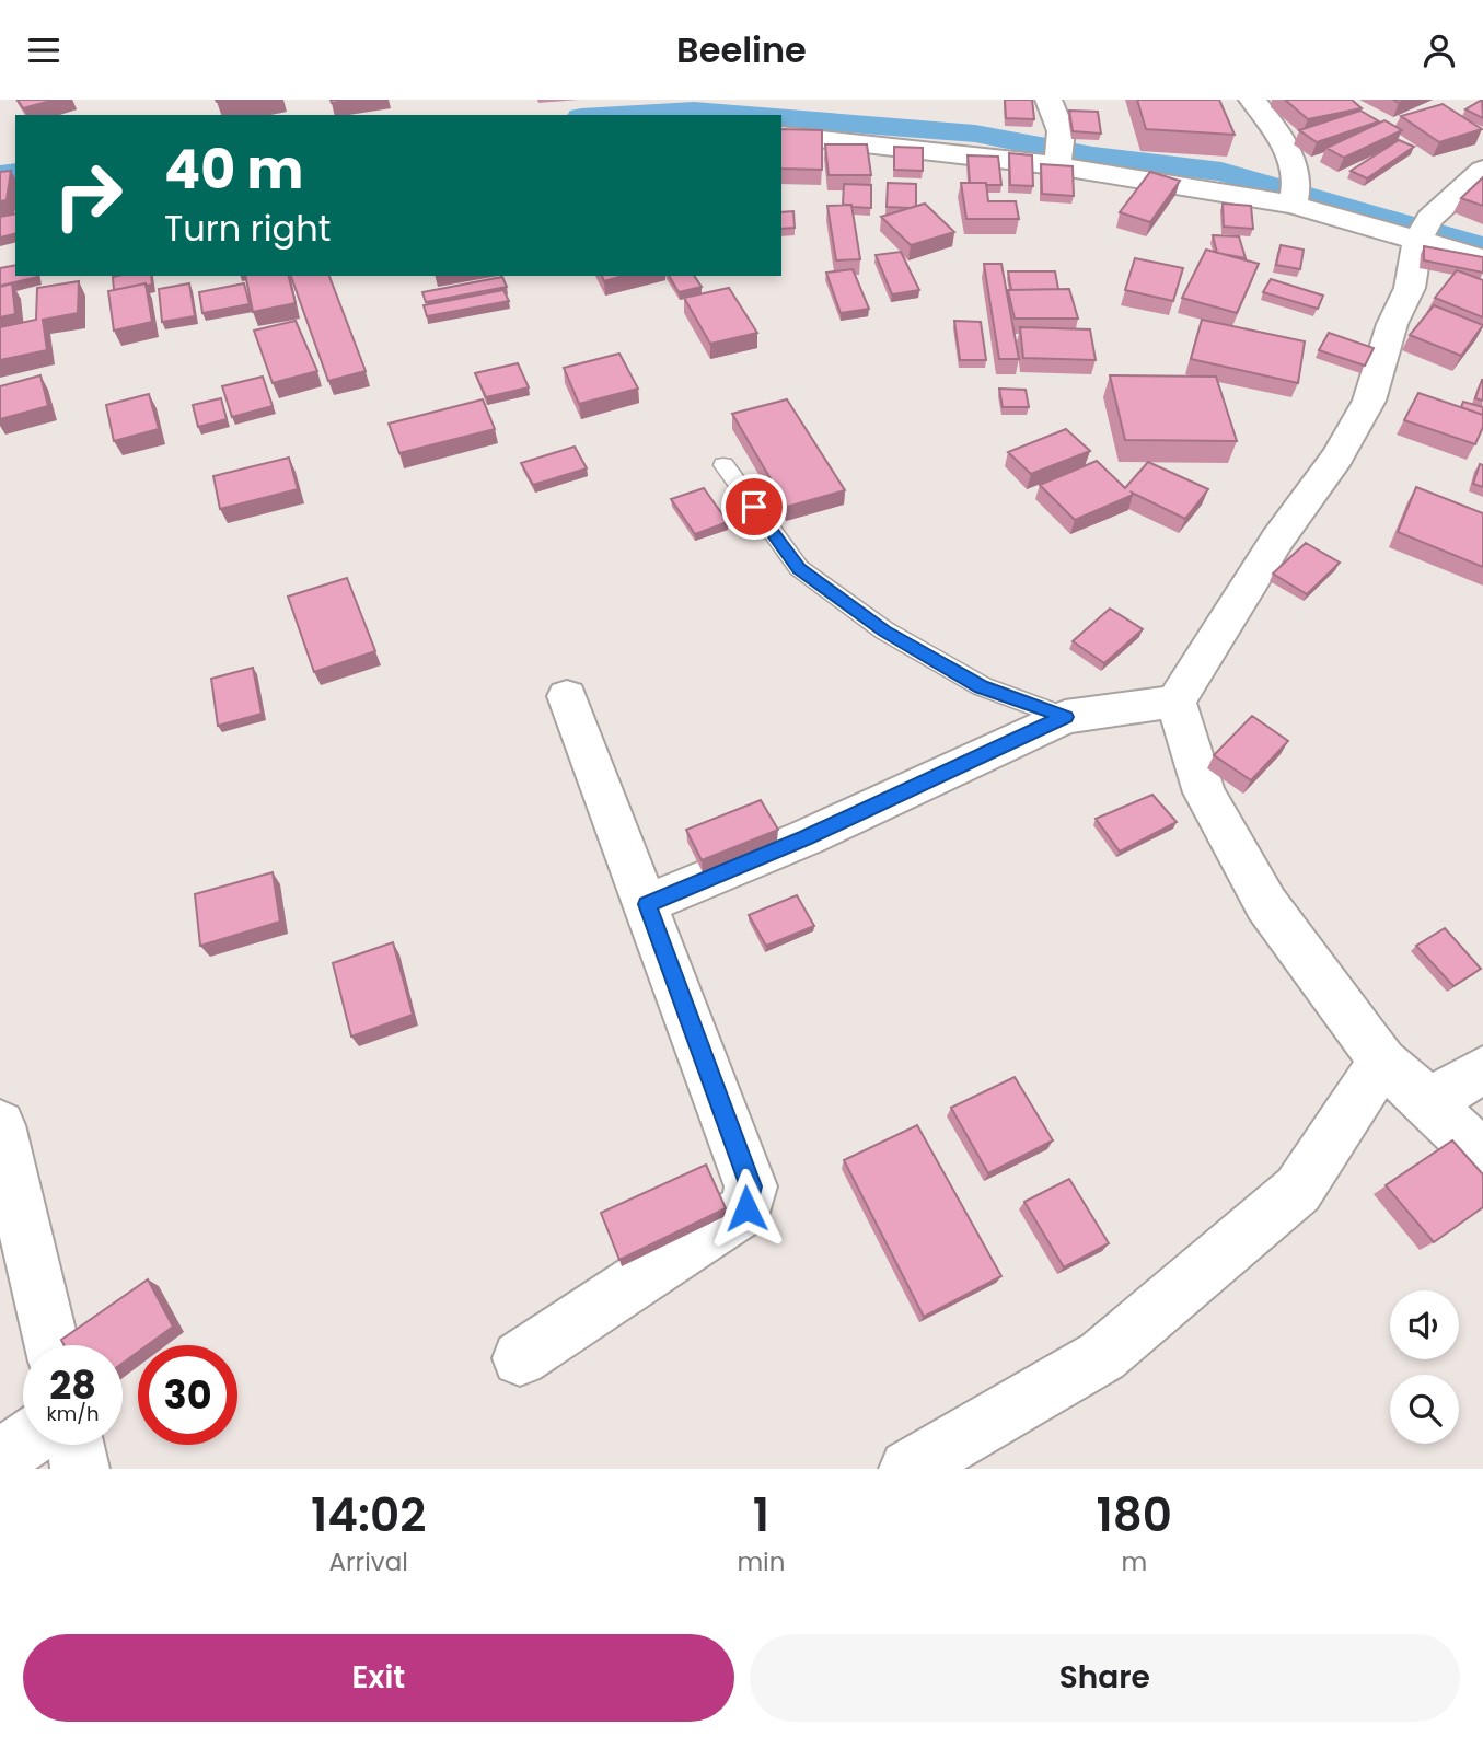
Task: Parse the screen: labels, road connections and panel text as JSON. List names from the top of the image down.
{
  "page": {
    "header": "Beeline",
    "turn": ["40 m", "Turn right"],
    "speed": "28 km/h",
    "limit": "30",
    "eta": [
      "14:02",
      "Arrival",
      "1",
      "min",
      "180",
      "m"
    ],
    "buttons": ["Exit", "Share"]
  }
}
